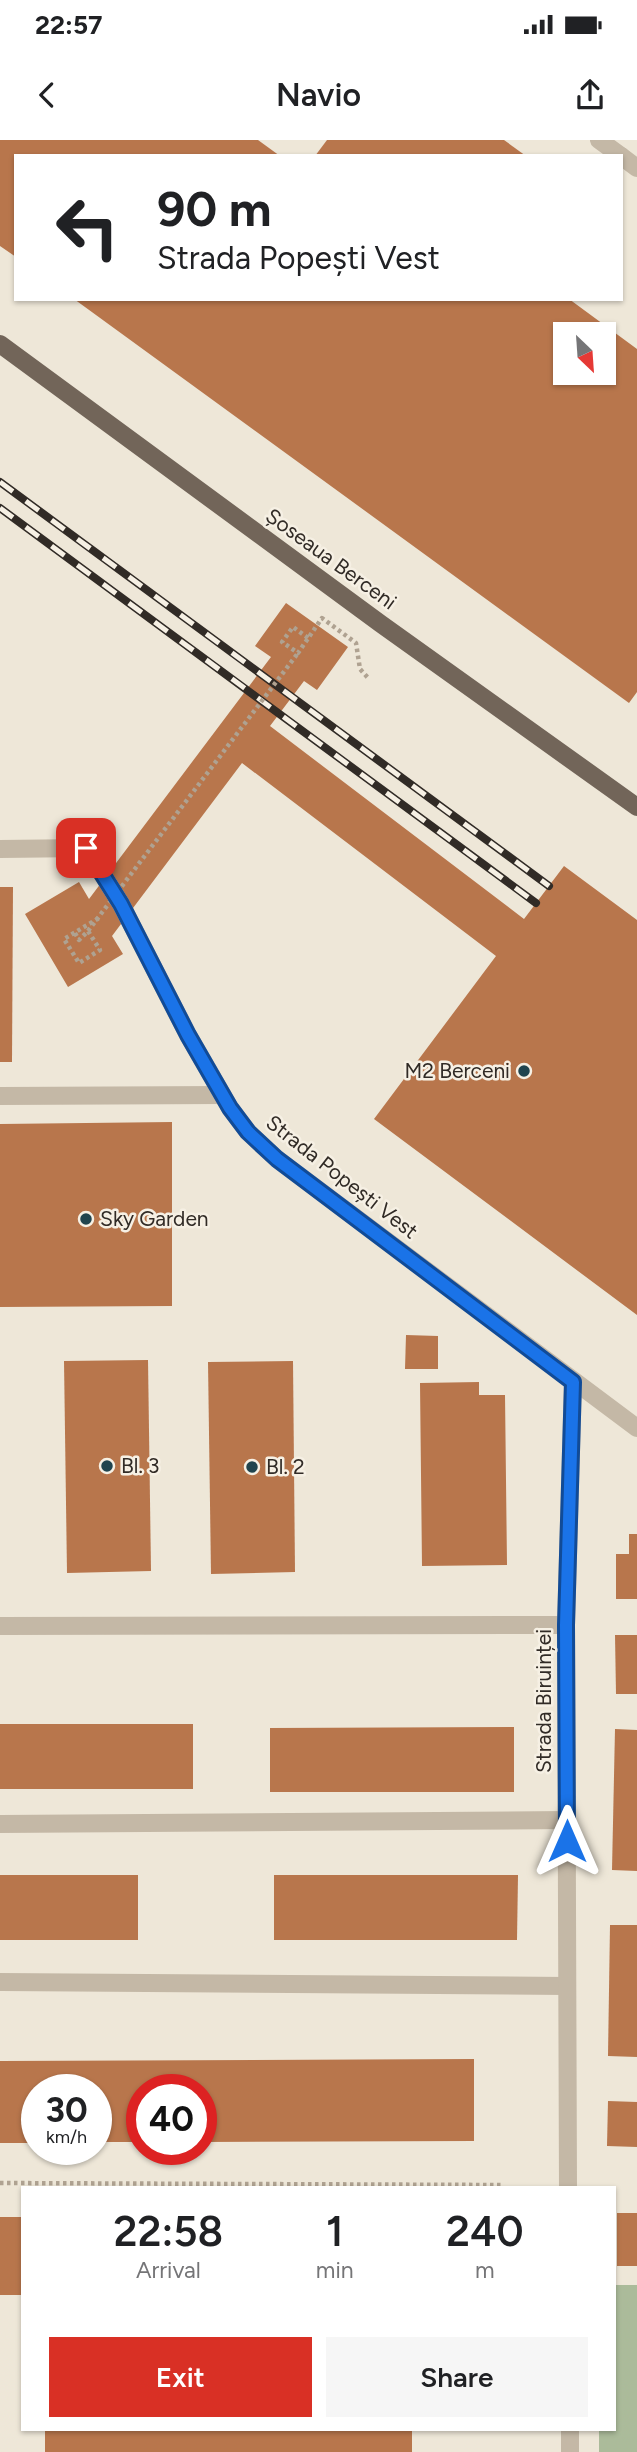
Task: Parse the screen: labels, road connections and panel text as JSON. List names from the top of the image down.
{
  "streets": {
    "main road": ["Șoseaua Berceni"],
    "street": ["Strada Popești Vest", "Strada Biruinței"]
  },
  "crossings": [
    ["Strada Popești Vest", "Strada Biruinței"]
  ],
  "places": [
    "M2 Berceni",
    "Sky Garden",
    "Bl. 3",
    "Bl. 2"
  ],
  "north": "bottom right",
  "page": {
    "status": "22:57",
    "header": "Navio",
    "turn": ["90 m", "Strada Popești Vest"],
    "speed": "30 km/h",
    "limit": "40",
    "eta": [
      "22:58",
      "Arrival",
      "1",
      "min",
      "240",
      "m"
    ],
    "buttons": ["Exit", "Share"]
  }
}
